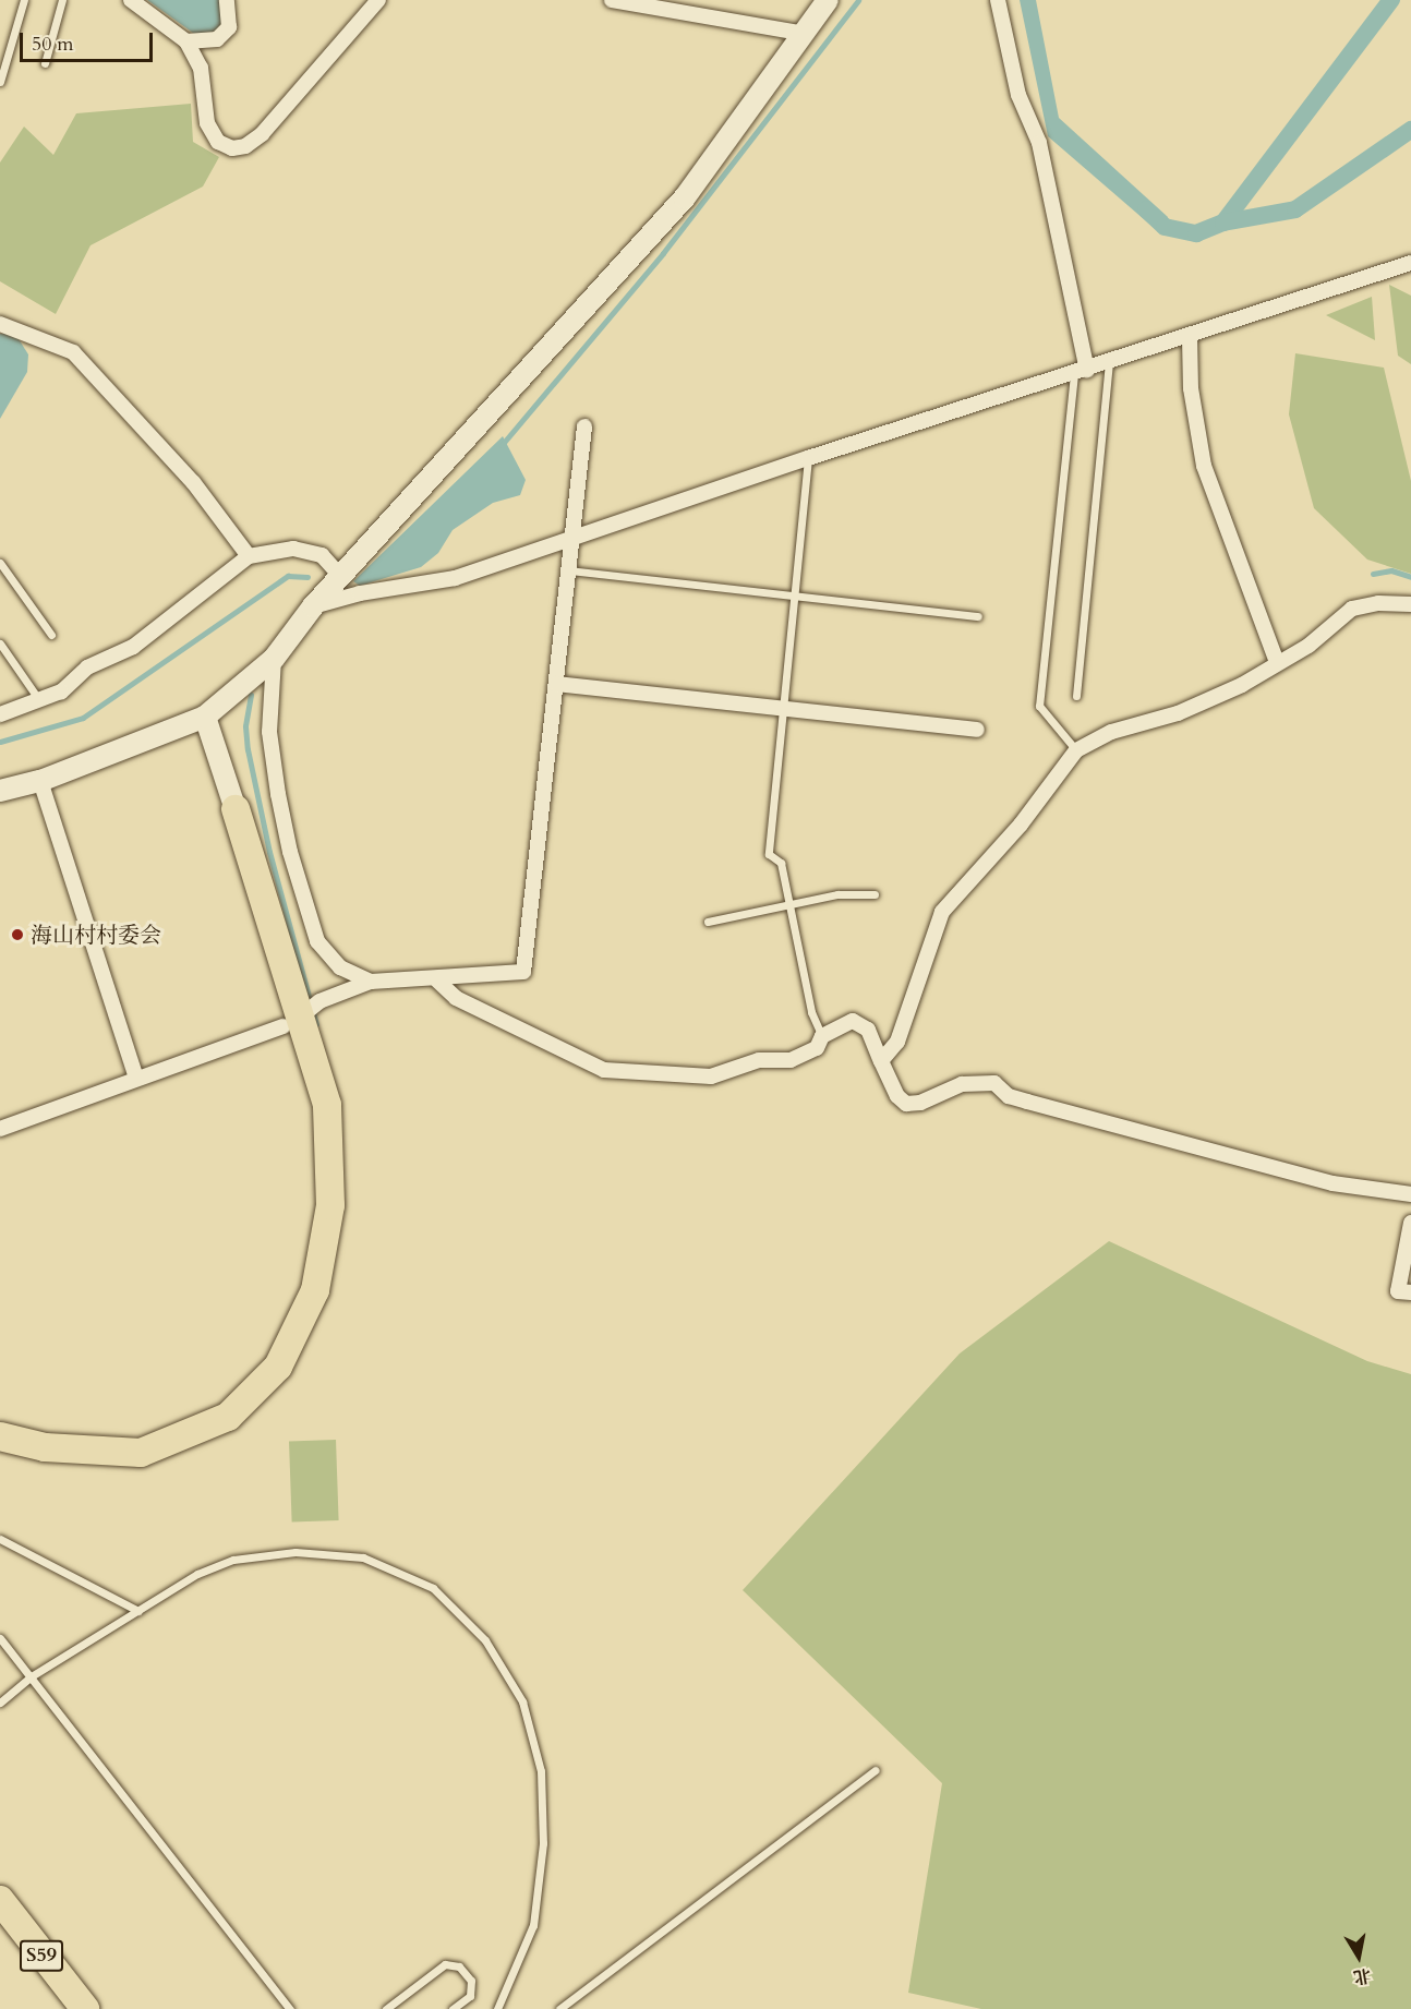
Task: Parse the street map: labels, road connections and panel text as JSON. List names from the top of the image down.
{
  "streets": {
    "highway": ["S59"]
  },
  "places": ["海山村村委会"],
  "scale_bar": "50 m",
  "north": "bottom"
}
